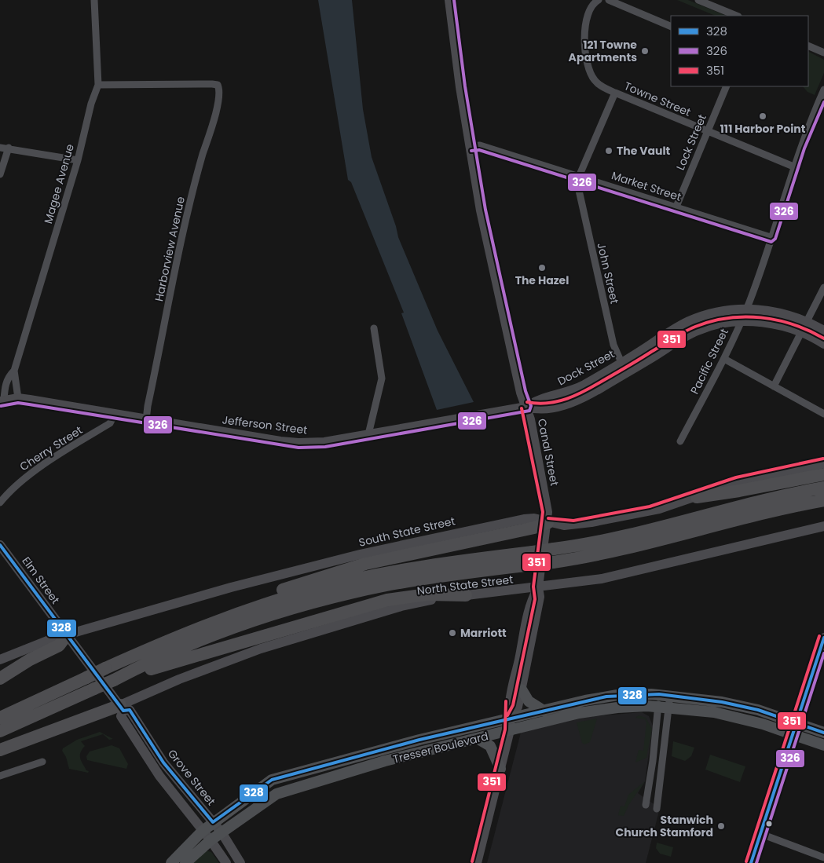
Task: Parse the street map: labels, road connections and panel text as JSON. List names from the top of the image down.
{
  "streets": {
    "main road": [
      "Dock Street",
      "Jefferson Street",
      "Canal Street",
      "South State Street",
      "Elm Street",
      "North State Street",
      "Tresser Boulevard",
      "Grove Street"
    ],
    "street": [
      "Towne Street",
      "Lock Street",
      "Magee Avenue",
      "Market Street",
      "Harborview Avenue",
      "John Street",
      "Pacific Street",
      "Cherry Street"
    ]
  },
  "crossings": [
    ["Towne Street", "Lock Street"],
    ["Towne Street", "Pacific Street"],
    ["Lock Street", "Market Street"],
    ["Magee Avenue", "Harborview Avenue"],
    ["Magee Avenue", "Jefferson Street"],
    ["Market Street", "John Street"],
    ["Market Street", "Pacific Street"],
    ["Market Street", "Canal Street"],
    ["Harborview Avenue", "Jefferson Street"],
    ["John Street", "Dock Street"],
    ["Pacific Street", "Dock Street"],
    ["Dock Street", "Jefferson Street"],
    ["Dock Street", "Canal Street"],
    ["Jefferson Street", "Cherry Street"],
    ["Jefferson Street", "Canal Street"],
    ["Canal Street", "South State Street"],
    ["Canal Street", "North State Street"],
    ["South State Street", "Elm Street"],
    ["Elm Street", "North State Street"],
    ["Elm Street", "Grove Street"],
    ["North State Street", "Grove Street"],
    ["Tresser Boulevard", "Grove Street"]
  ],
  "places": [
    "121 Towne Apartments",
    "111 Harbor Point",
    "The Vault",
    "The Hazel",
    "Marriott",
    "Stanwich Church Stamford"
  ],
  "lines": ["transit line 326", "transit line 351", "transit line 328"],
  "legend": ["328", "326", "351"]
}
